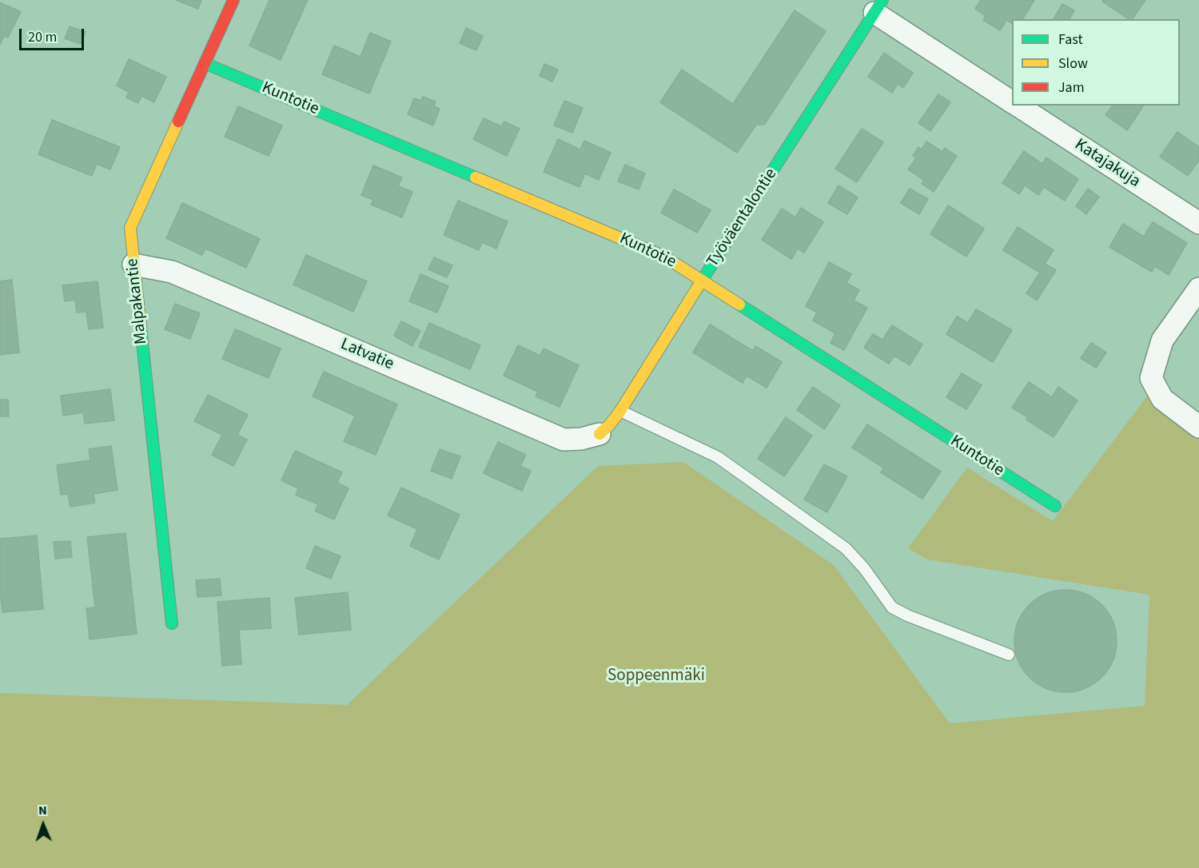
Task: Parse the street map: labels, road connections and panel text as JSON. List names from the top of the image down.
{
  "streets": {
    "street": [
      "Kuntotie",
      "Katajakuja",
      "Työväentalontie",
      "Malpakantie",
      "Latvatie"
    ]
  },
  "crossings": [
    ["Kuntotie", "Työväentalontie"],
    ["Kuntotie", "Malpakantie"],
    ["Katajakuja", "Työväentalontie"],
    ["Työväentalontie", "Latvatie"],
    ["Malpakantie", "Latvatie"]
  ],
  "parks": ["Soppeenmäki"],
  "legend": ["Fast", "Slow", "Jam"],
  "scale_bar": "20 m",
  "north": "top"
}
